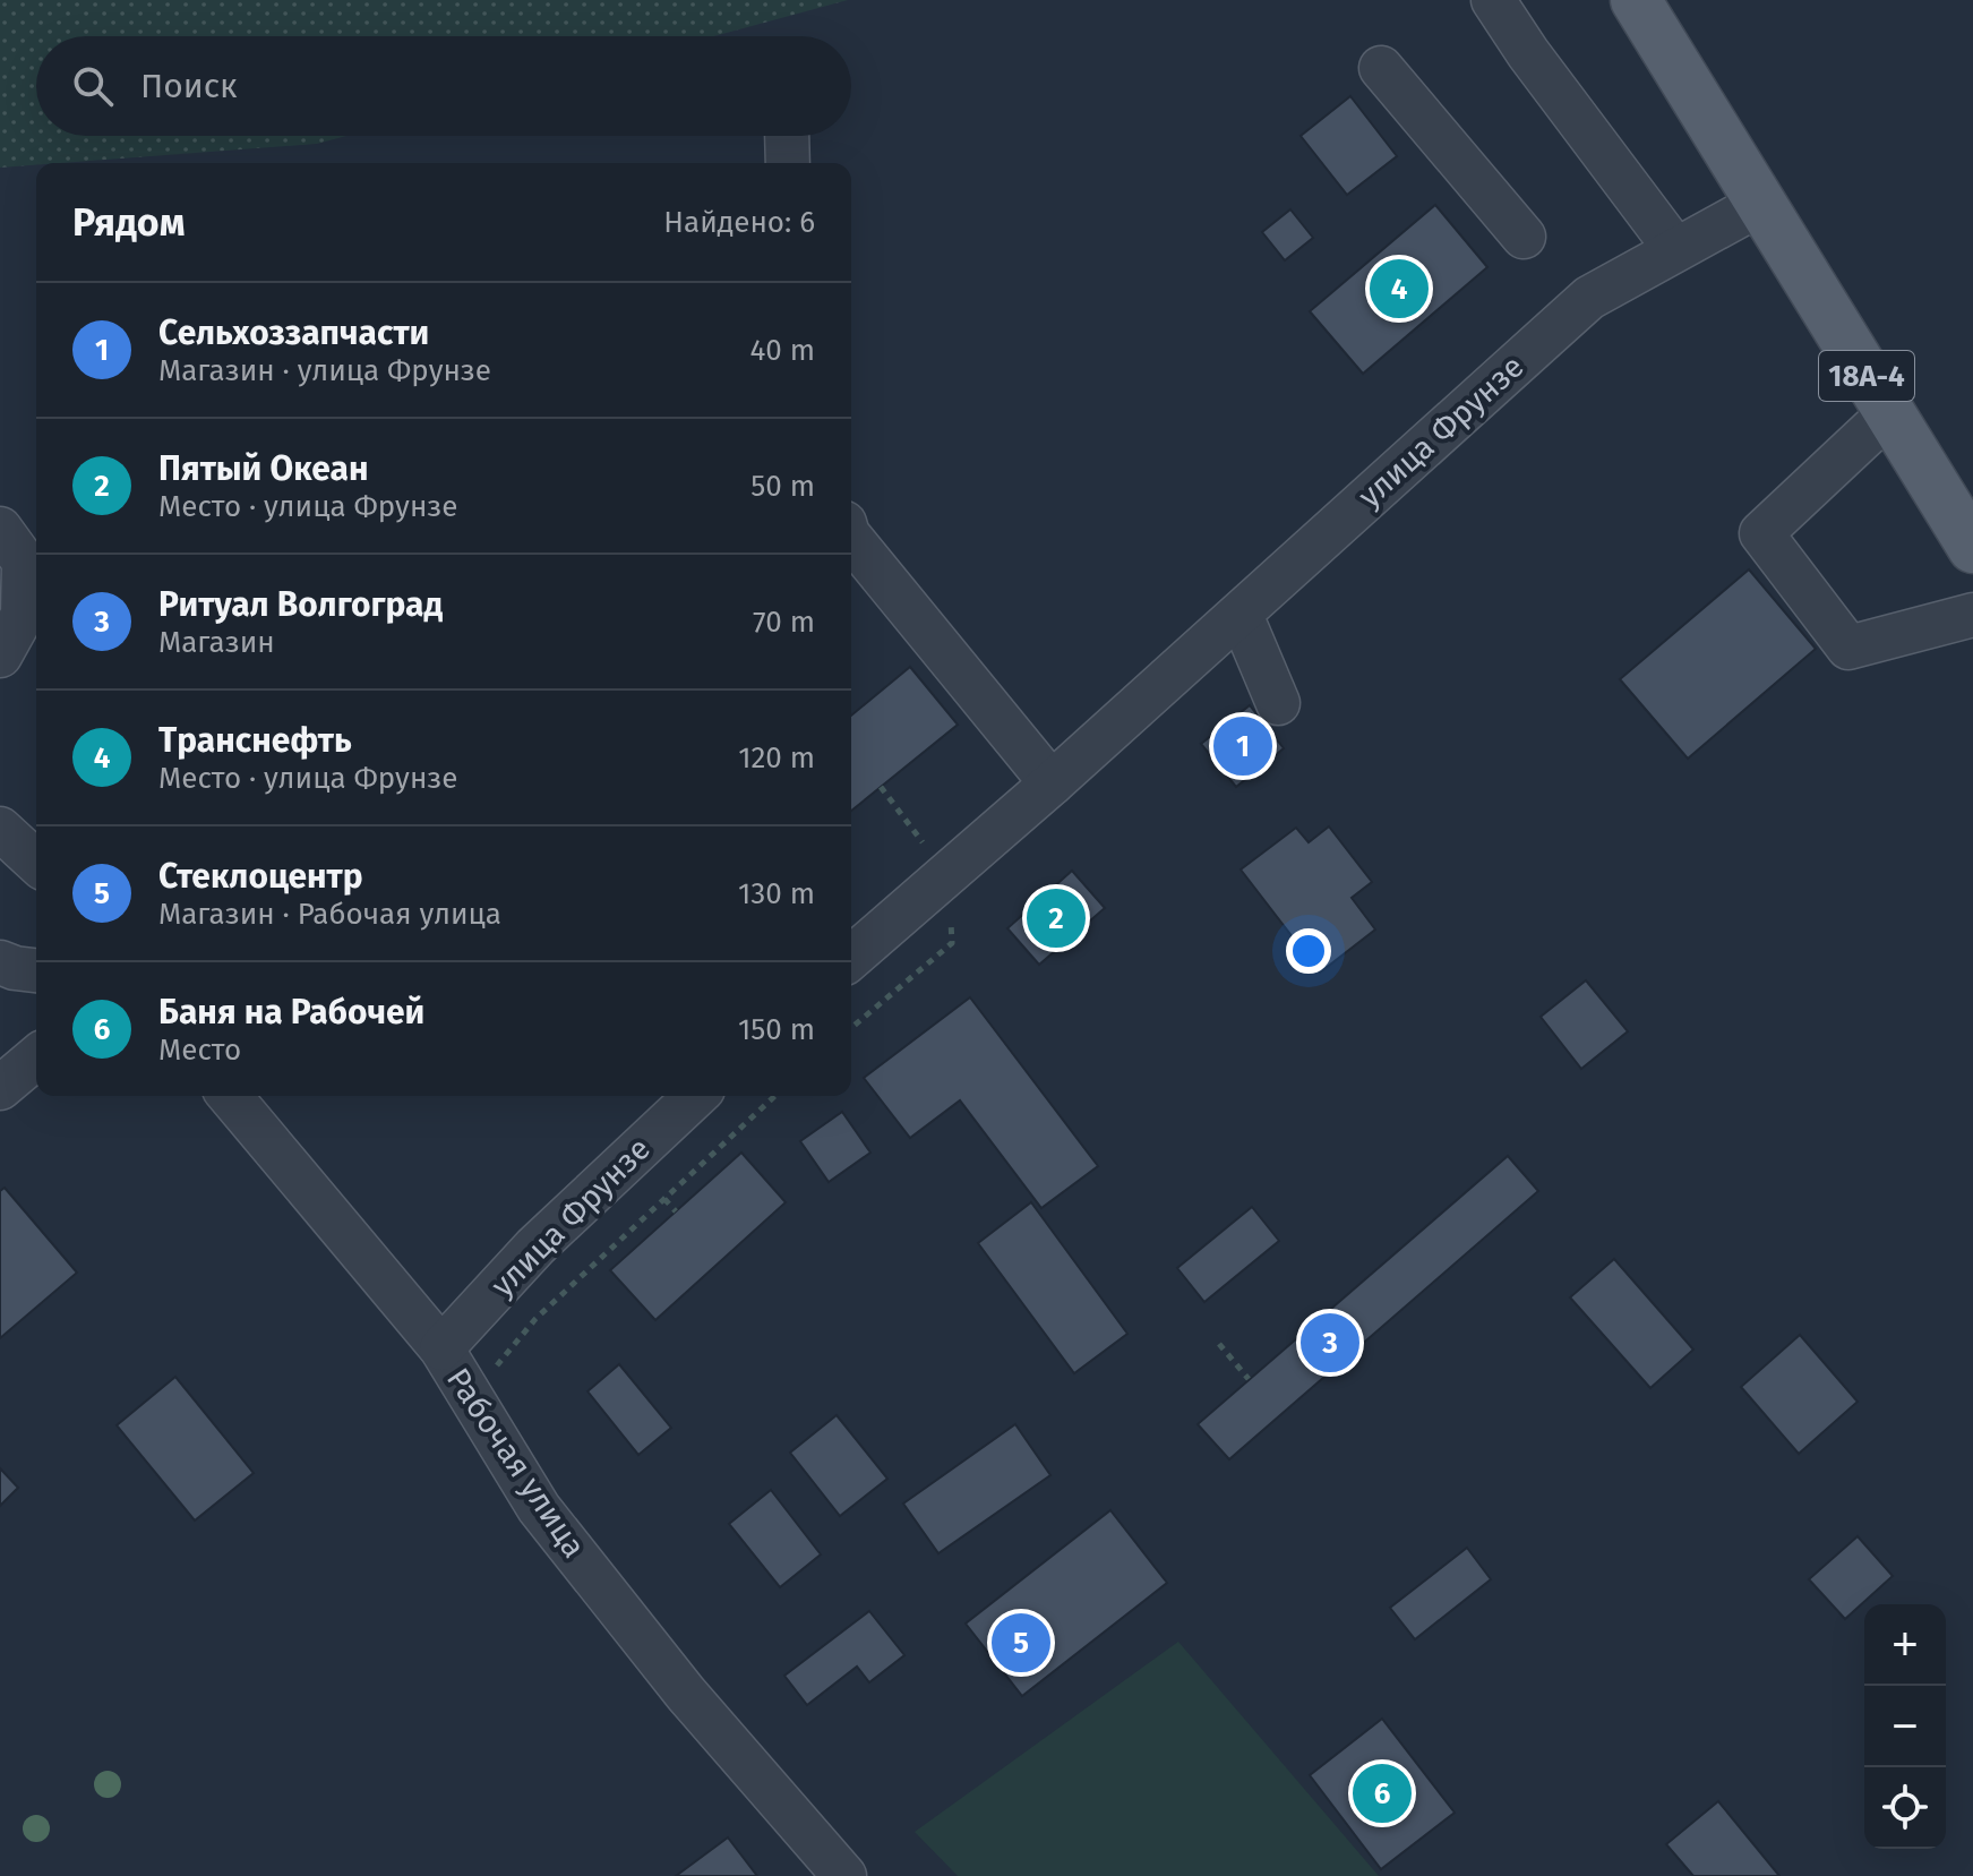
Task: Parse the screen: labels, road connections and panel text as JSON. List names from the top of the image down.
{
  "streets": {
    "main road": ["18А-4"],
    "street": ["улица Фрунзе", "Рабочая улица"]
  },
  "crossings": [
    ["18А-4", "улица Фрунзе"],
    ["улица Фрунзе", "Рабочая улица"]
  ],
  "page": {
    "search": "Поиск",
    "heading": ["Рядом", "Найдено: 6"],
    "pins": [
      "4",
      "1",
      "2",
      "3",
      "5",
      "6"
    ],
    "list": [
      {
        "mark": "1",
        "name": "Сельхоззапчасти",
        "note": "Магазин · улица Фрунзе",
        "value": "40 m"
      },
      {
        "mark": "2",
        "name": "Пятый Океан",
        "note": "Место · улица Фрунзе",
        "value": "50 m"
      },
      {
        "mark": "3",
        "name": "Ритуал Волгоград",
        "note": "Магазин",
        "value": "70 m"
      },
      {
        "mark": "4",
        "name": "Транснефть",
        "note": "Место · улица Фрунзе",
        "value": "120 m"
      },
      {
        "mark": "5",
        "name": "Стеклоцентр",
        "note": "Магазин · Рабочая улица",
        "value": "130 m"
      },
      {
        "mark": "6",
        "name": "Баня на Рабочей",
        "note": "Место",
        "value": "150 m"
      }
    ],
    "map_buttons": ["+", "−"]
  }
}
